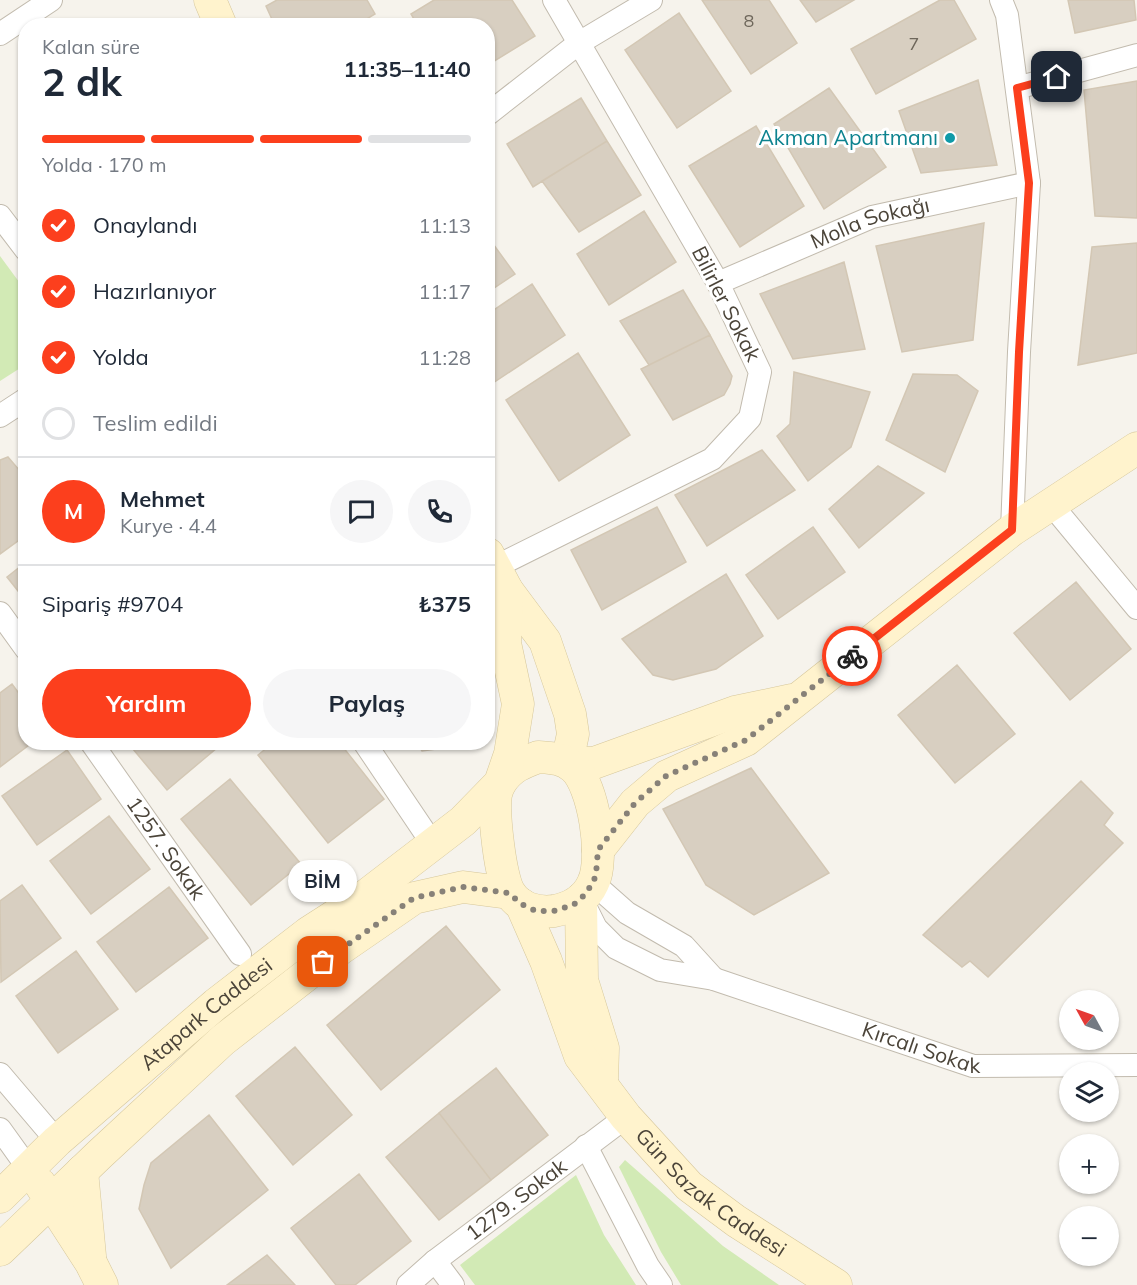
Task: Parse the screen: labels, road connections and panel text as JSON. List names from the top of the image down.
{
  "streets": {
    "street": [
      "Molla Sokağı",
      "Bilirler Sokak",
      "1257. Sokak",
      "Atapark Caddesi",
      "Kırcalı Sokak",
      "Gün Sazak Caddesi",
      "1279. Sokak"
    ]
  },
  "crossings": [
    ["Molla Sokağı", "Bilirler Sokak"],
    ["Atapark Caddesi", "Kırcalı Sokak"],
    ["Atapark Caddesi", "Gün Sazak Caddesi"],
    ["Kırcalı Sokak", "Gün Sazak Caddesi"],
    ["Gün Sazak Caddesi", "1279. Sokak"]
  ],
  "places": ["Akman Apartmanı", "BİM"],
  "house_numbers": ["8", "7"],
  "north": "top left",
  "page": {
    "heading": ["2 dk", "Kalan süre", "11:35–11:40"],
    "panel": [
      "Mehmet",
      "Kurye · 4.4",
      "Sipariş #9704",
      "₺375"
    ],
    "bar": "Yolda · 170 m",
    "list": [
      ["Onaylandı", "11:13"],
      ["Hazırlanıyor", "11:17"],
      ["Yolda", "11:28"],
      "Teslim edildi"
    ],
    "round": "M",
    "buttons": ["Yardım", "Paylaş"],
    "bubble": "BİM",
    "map_buttons": ["+", "−"]
  }
}
